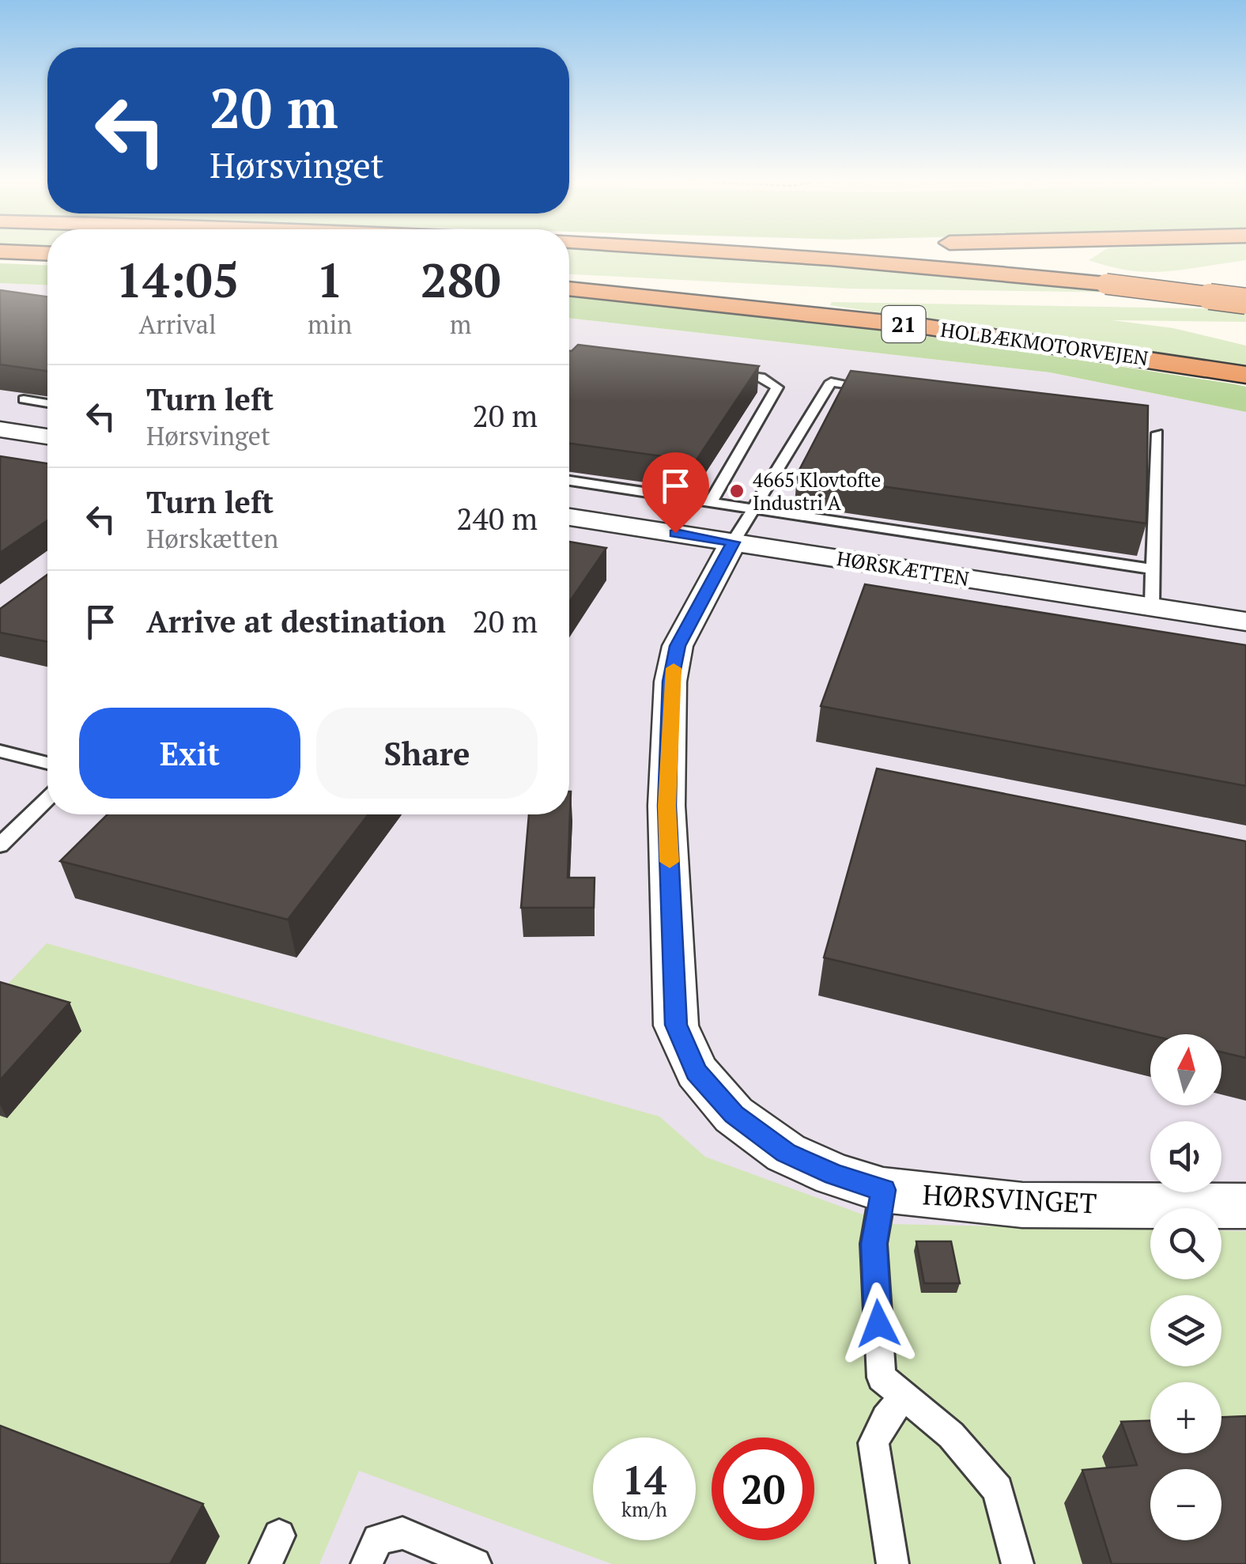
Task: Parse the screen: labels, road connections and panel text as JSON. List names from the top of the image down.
{
  "streets": {
    "highway": ["21", "HOLBÆKMOTORVEJEN"],
    "street": ["HØRSKÆTTEN", "HØRSVINGET"]
  },
  "crossings": [
    ["HØRSKÆTTEN", "HØRSVINGET"]
  ],
  "places": ["4665 Klovtofte Industri A"],
  "north": "top",
  "page": {
    "turn": ["20 m", "Hørsvinget"],
    "eta": [
      "14:05",
      "Arrival",
      "1",
      "min",
      "280",
      "m"
    ],
    "list": [
      {
        "name": "Turn left",
        "note": "Hørsvinget",
        "value": "20 m"
      },
      {
        "name": "Turn left",
        "note": "Hørskætten",
        "value": "240 m"
      },
      {
        "name": "Arrive at destination",
        "value": "20 m"
      }
    ],
    "buttons": ["Exit", "Share"],
    "map_buttons": ["+", "−"],
    "speed": "14 km/h",
    "limit": "20"
  }
}
